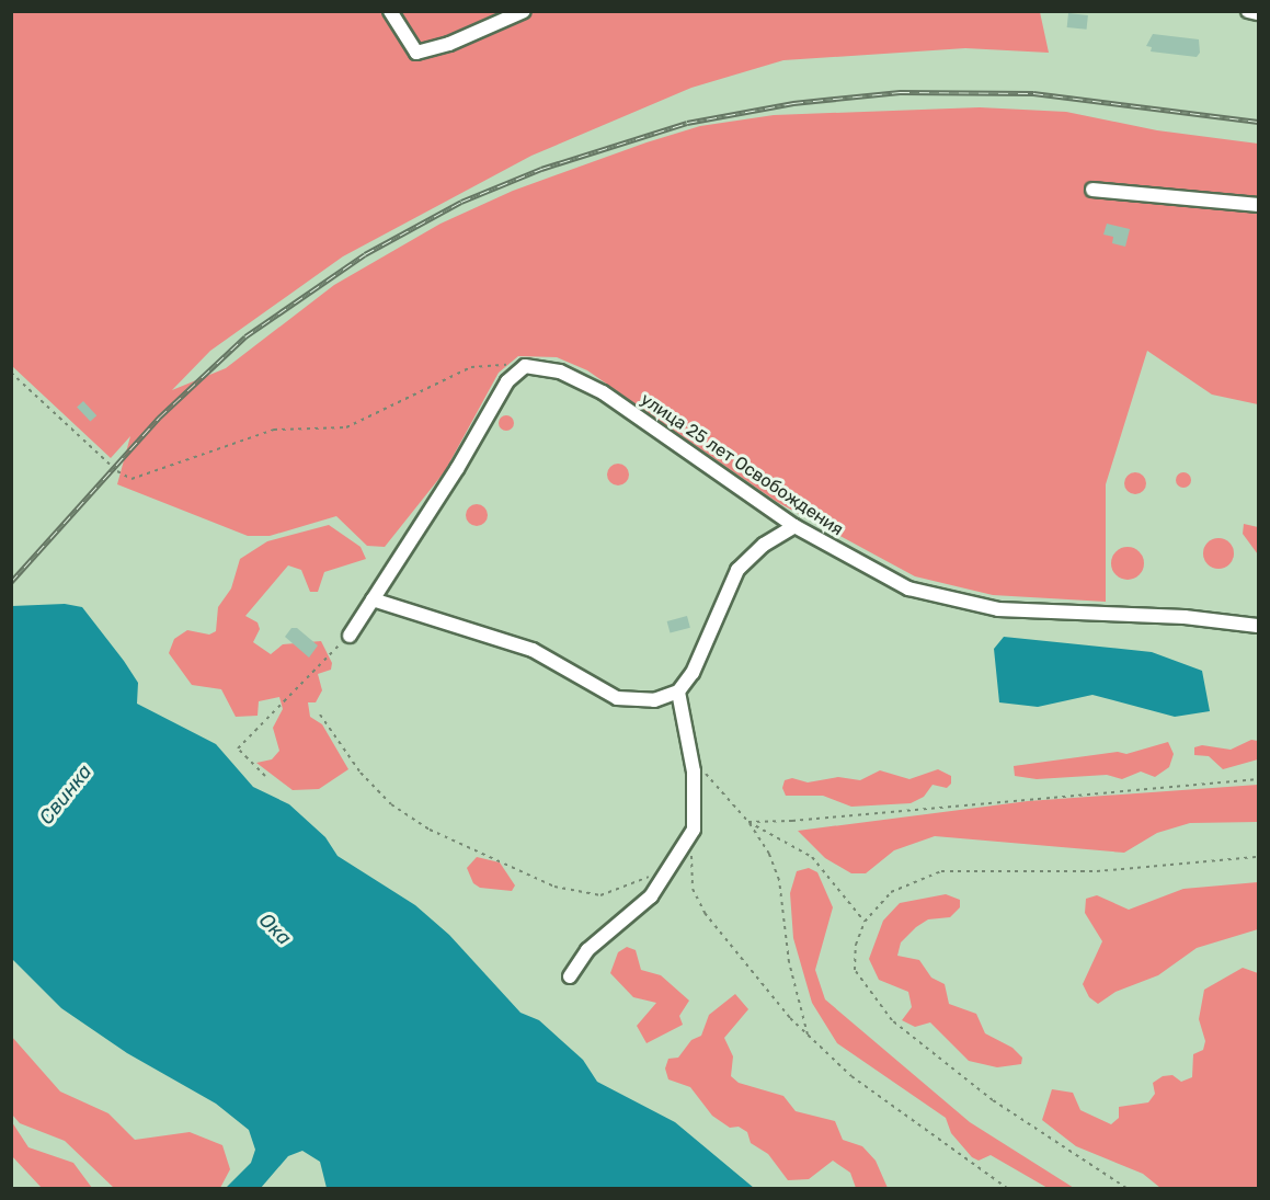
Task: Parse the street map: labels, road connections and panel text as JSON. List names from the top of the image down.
{
  "streets": {
    "street": ["улица 25 лет Освобождения"]
  },
  "water": ["Свинка", "Ока"]
}
